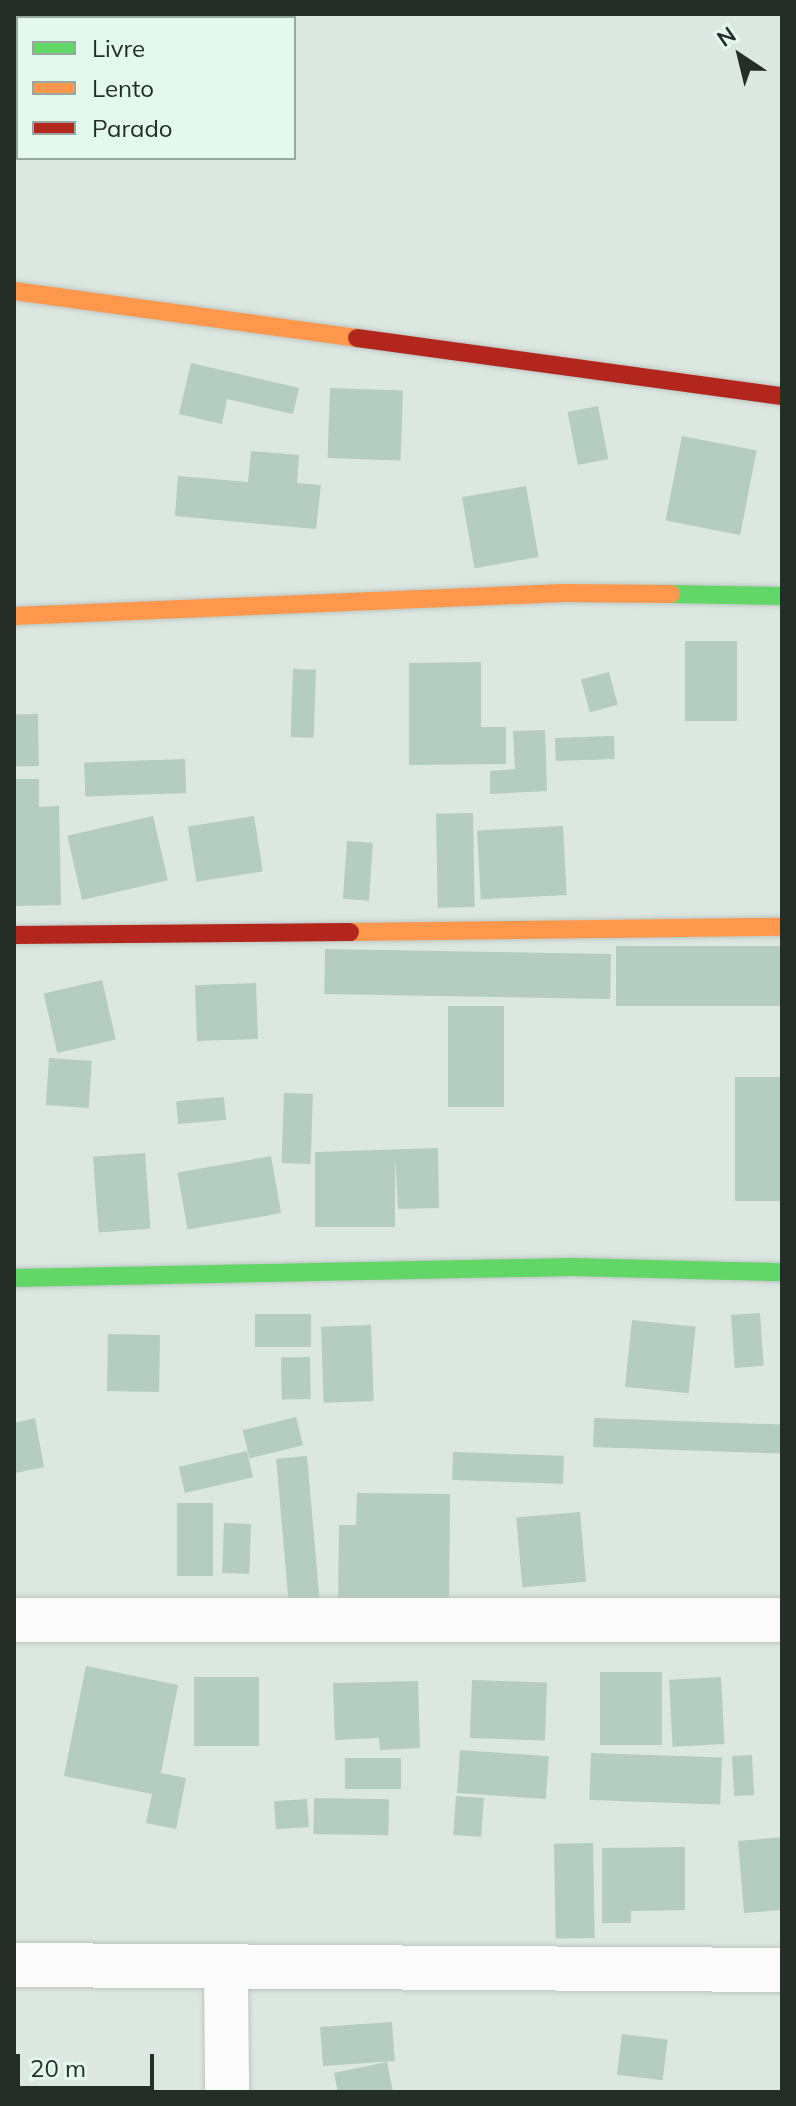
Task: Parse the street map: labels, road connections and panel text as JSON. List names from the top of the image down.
{
  "legend": ["Livre", "Lento", "Parado"],
  "scale_bar": "20 m",
  "north": "top left"
}
